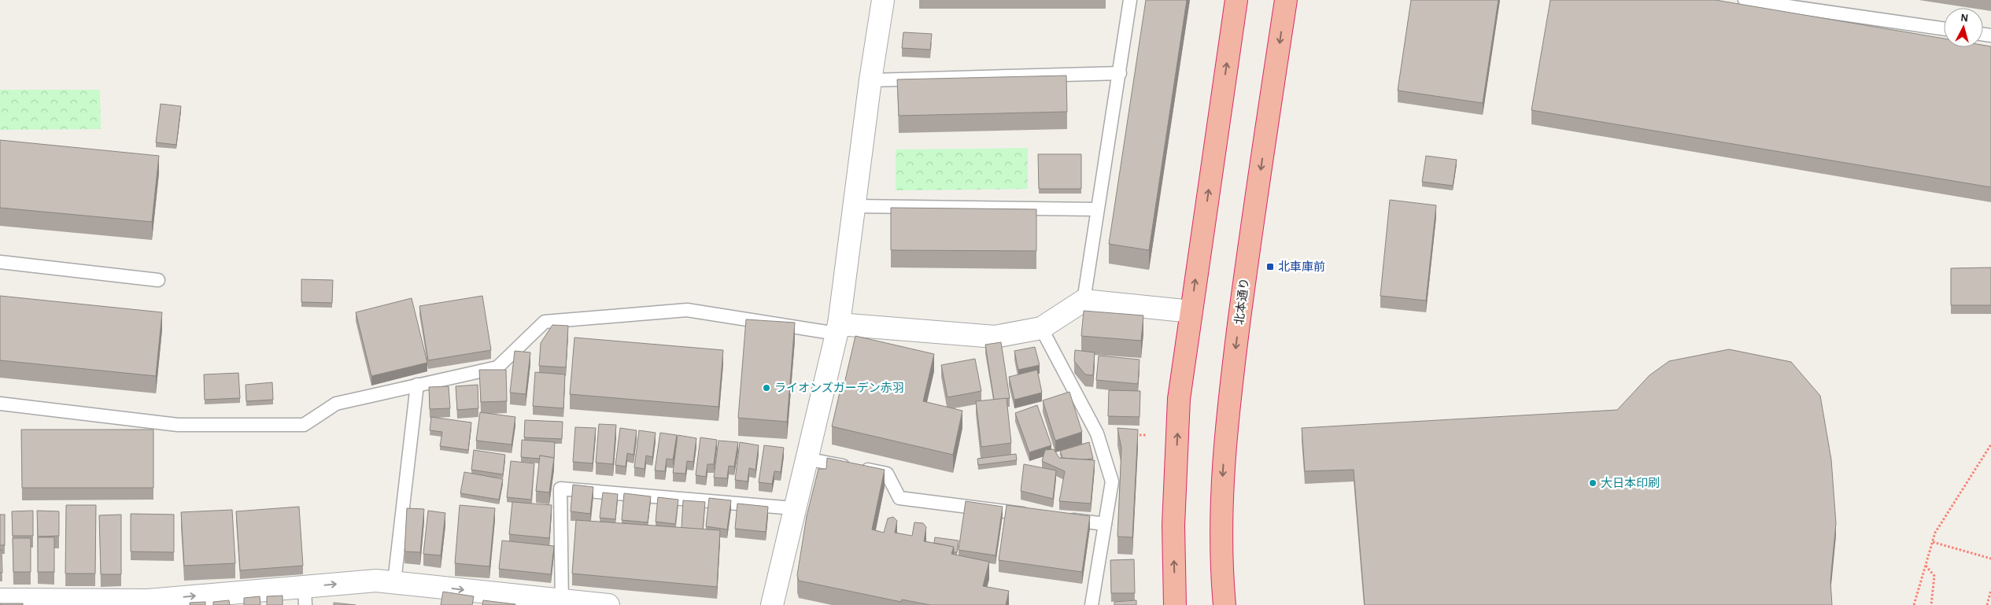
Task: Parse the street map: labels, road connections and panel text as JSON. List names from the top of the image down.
{
  "streets": {
    "highway": ["北本通り"]
  },
  "places": {
    "transit": ["北車庫前"],
    "other": ["ライオンズガーデン赤羽", "大日本印刷"]
  },
  "north": "top"
}
